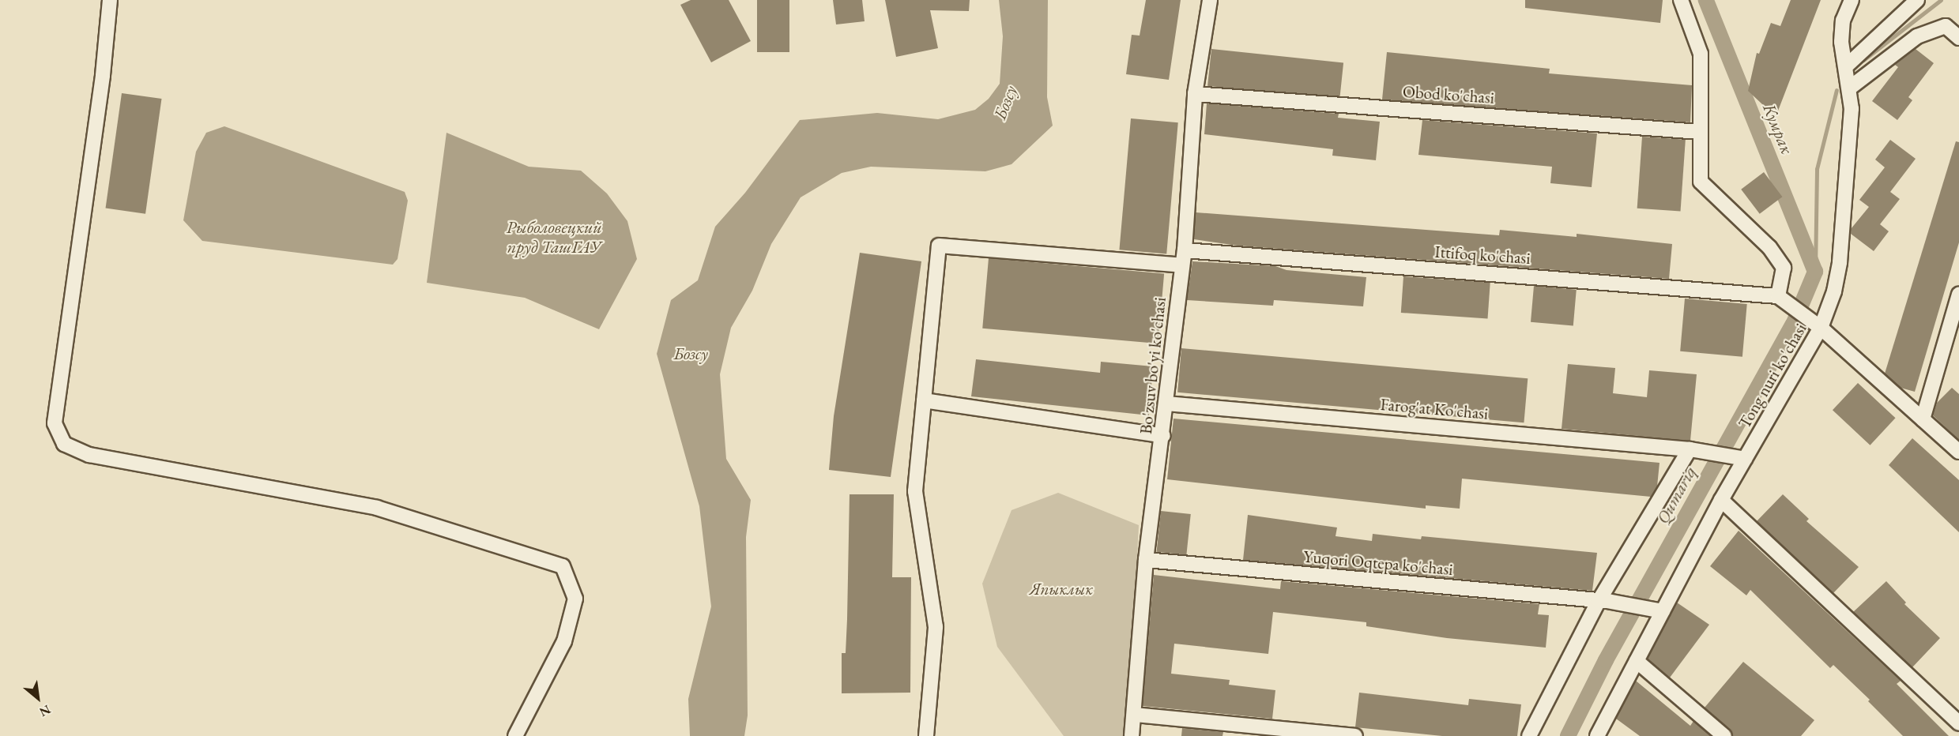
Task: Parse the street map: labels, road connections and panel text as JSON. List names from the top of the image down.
{
  "streets": {
    "street": [
      "Obod ko'chasi",
      "Ittifoq ko'chasi",
      "Bo'zsuv bo'yi ko'chasi",
      "Tong nuri ko'chasi",
      "Farog'at Ko'chasi",
      "Yuqori Oqtepa ko'chasi"
    ]
  },
  "crossings": [
    ["Obod ko'chasi", "Bo'zsuv bo'yi ko'chasi"],
    ["Ittifoq ko'chasi", "Bo'zsuv bo'yi ko'chasi"],
    ["Bo'zsuv bo'yi ko'chasi", "Farog'at Ko'chasi"],
    ["Bo'zsuv bo'yi ko'chasi", "Yuqori Oqtepa ko'chasi"],
    ["Tong nuri ko'chasi", "Farog'at Ko'chasi"],
    ["Tong nuri ko'chasi", "Yuqori Oqtepa ko'chasi"]
  ],
  "water": [
    "Бозсу",
    "Кумрак",
    "Рыболовецкий пруд ТашГАУ",
    "Qumariq"
  ],
  "parks": ["Япыклык"],
  "north": "bottom right"
}
